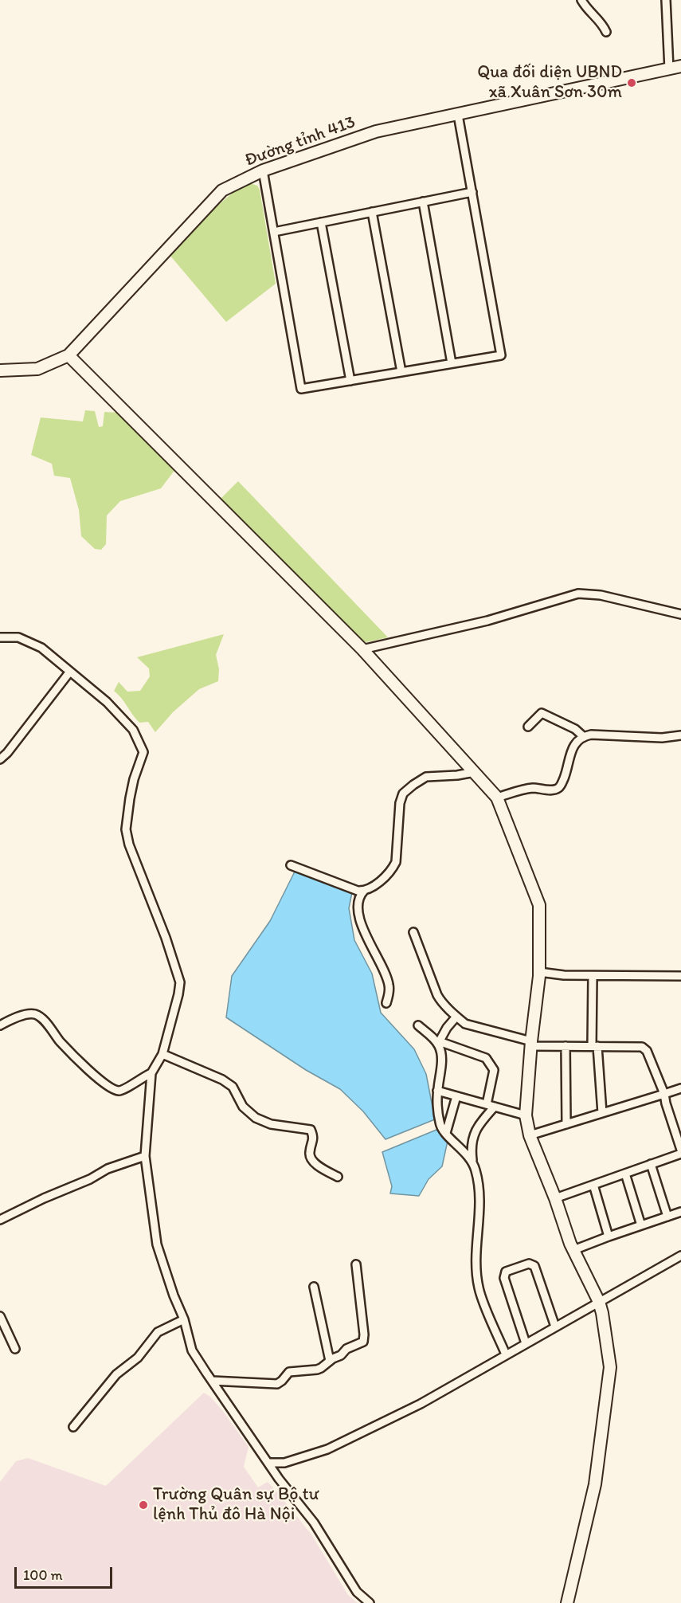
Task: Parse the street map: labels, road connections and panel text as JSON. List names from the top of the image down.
{
  "streets": {
    "street": ["Đường tỉnh 413"]
  },
  "places": ["Qua đối diện UBND xã Xuân Sơn 30m", "Trường Quân sự Bộ tư lệnh Thủ đô Hà Nội"],
  "scale_bar": "100 m"
}
